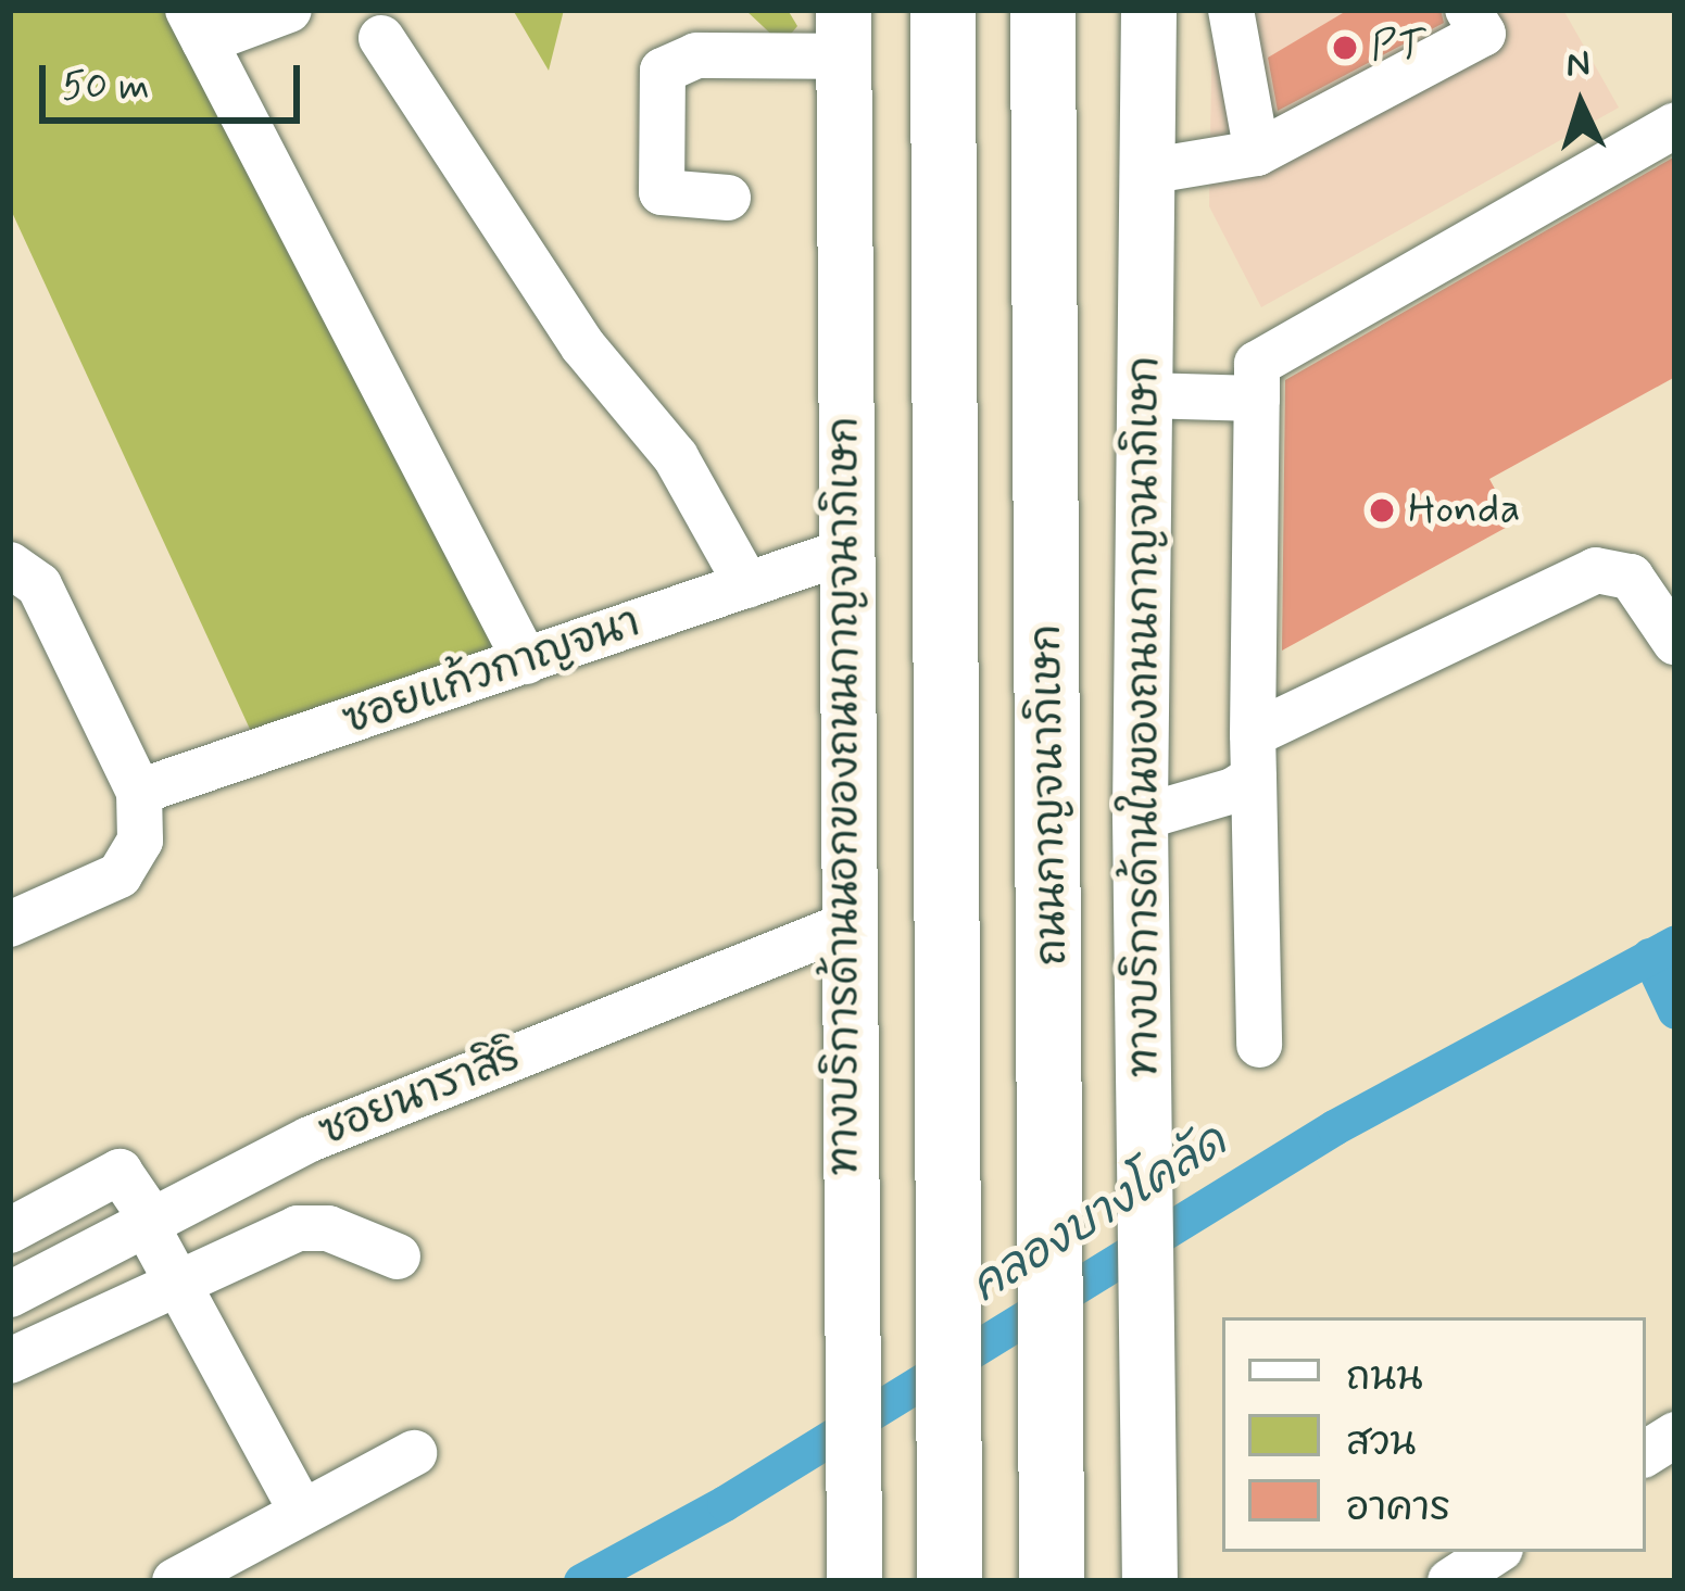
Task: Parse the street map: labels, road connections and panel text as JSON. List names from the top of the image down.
{
  "streets": {
    "highway": ["ถนนกาญจนาภิเษก"],
    "main road": ["ทางบริการด้านในของถนนกาญจนาภิเษก", "ทางบริการด้านนอกของถนนกาญจนาภิเษก"],
    "street": ["ซอยแก้วกาญจนา", "ซอยนาราสิริ"]
  },
  "crossings": [
    ["ซอยแก้วกาญจนา", "ทางบริการด้านนอกของถนนกาญจนาภิเษก"],
    ["ทางบริการด้านนอกของถนนกาญจนาภิเษก", "ซอยนาราสิริ"]
  ],
  "water": ["คลองบางโคลัด"],
  "places": ["PT", "Honda"],
  "legend": ["ถนน", "สวน", "อาคาร"],
  "scale_bar": "50 m",
  "north": "top"
}
